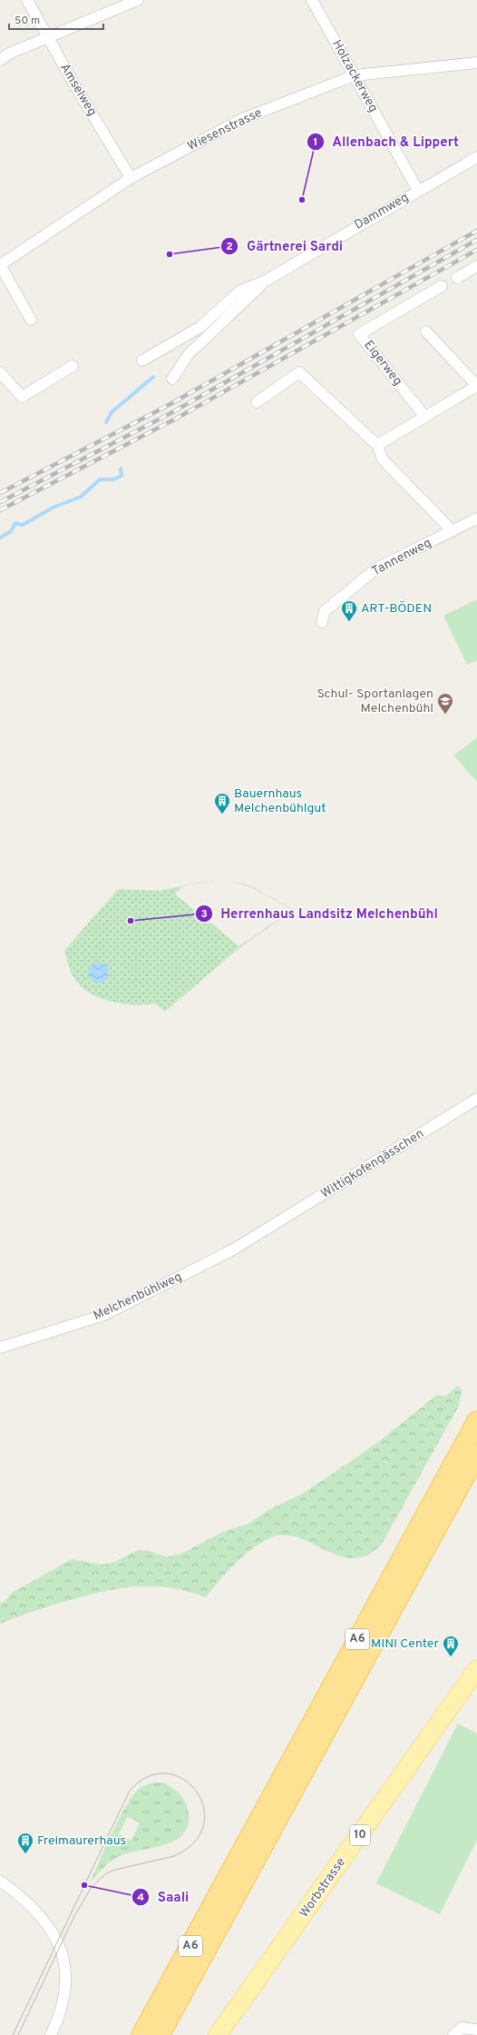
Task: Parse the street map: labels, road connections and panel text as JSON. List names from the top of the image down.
{
  "streets": {
    "highway": ["A6"],
    "main road": ["10", "Worbstrasse"],
    "street": [
      "Holzackerweg",
      "Amselweg",
      "Wiesenstrasse",
      "Dammweg",
      "Eigerweg",
      "Tannenweg",
      "Wittigkofengässchen",
      "Melchenbühlweg"
    ]
  },
  "crossings": [
    ["Holzackerweg", "Wiesenstrasse"],
    ["Holzackerweg", "Dammweg"],
    ["Amselweg", "Wiesenstrasse"],
    ["Wittigkofengässchen", "Melchenbühlweg"]
  ],
  "places": {
    "other": [
      "Allenbach & Lippert",
      "Gärtnerei Sardi",
      "Herrenhaus Landsitz Melchenbühl",
      "Saali"
    ],
    "building": [
      "ART-BÖDEN",
      "Bauernhaus Melchenbühlgut",
      "MINI Center",
      "Freimaurerhaus"
    ],
    "school or university": ["Schul- Sportanlagen Melchenbühl"]
  },
  "scale_bar": "50 m"
}
